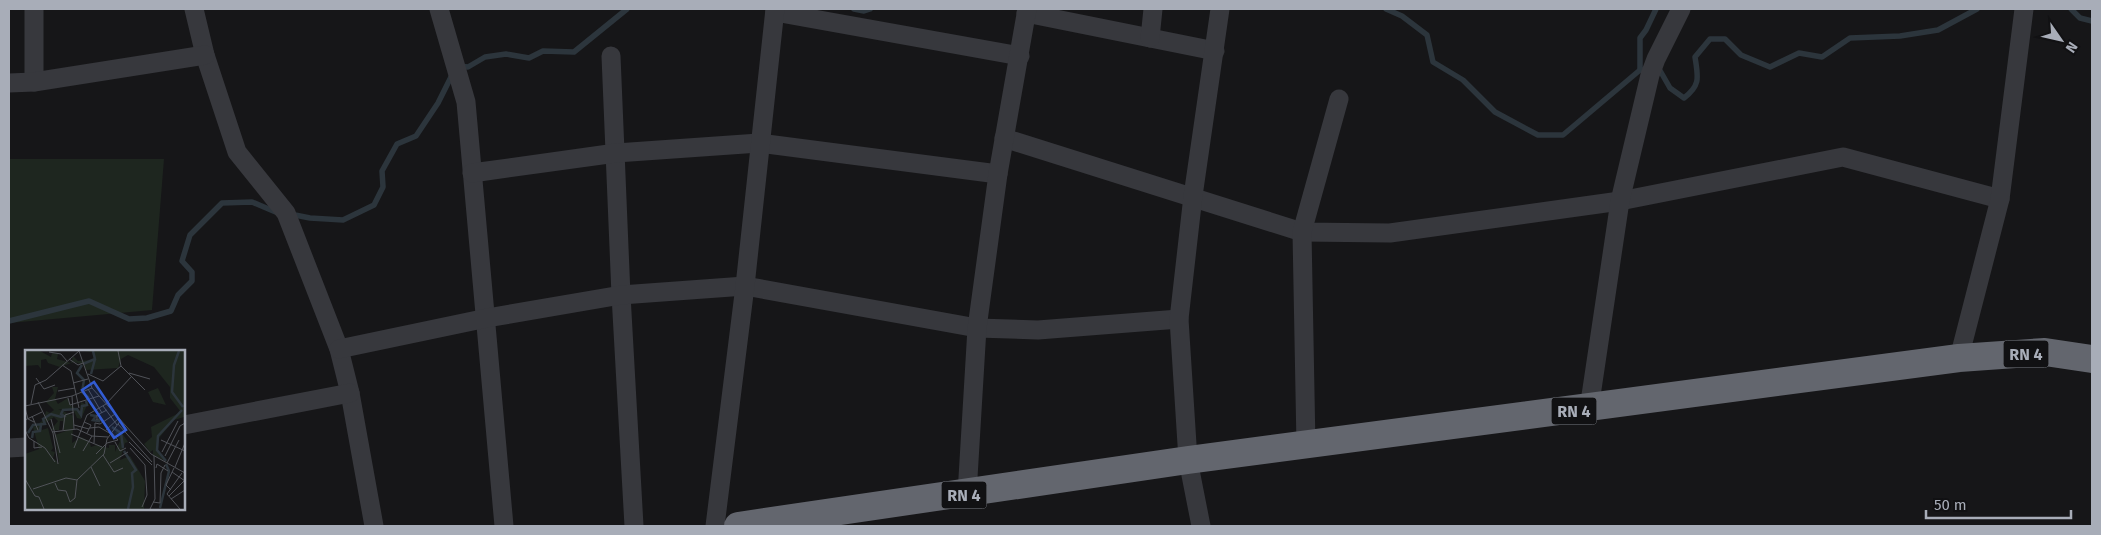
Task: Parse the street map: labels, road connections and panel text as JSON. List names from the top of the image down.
{
  "streets": {
    "highway": ["RN 4"]
  },
  "scale_bar": "50 m",
  "north": "bottom right"
}
